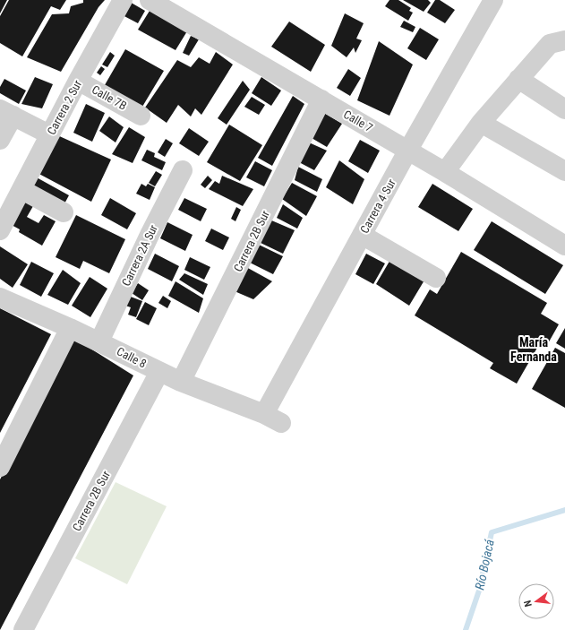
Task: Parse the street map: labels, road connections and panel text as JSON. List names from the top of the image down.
{
  "streets": {
    "street": [
      "Calle 7B",
      "Carrera 2 Sur",
      "Calle 7",
      "Carrera 4 Sur",
      "Carrera 2B Sur",
      "Carrera 2A Sur",
      "Calle 8"
    ]
  },
  "crossings": [
    ["Calle 7B", "Carrera 2 Sur"],
    ["Calle 7", "Carrera 4 Sur"],
    ["Calle 7", "Carrera 2B Sur"],
    ["Carrera 4 Sur", "Calle 8"],
    ["Carrera 2B Sur", "Calle 8"],
    ["Carrera 2A Sur", "Calle 8"]
  ],
  "districts": ["María Fernanda"],
  "water": ["Río Bojacá"],
  "north": "left"
}
